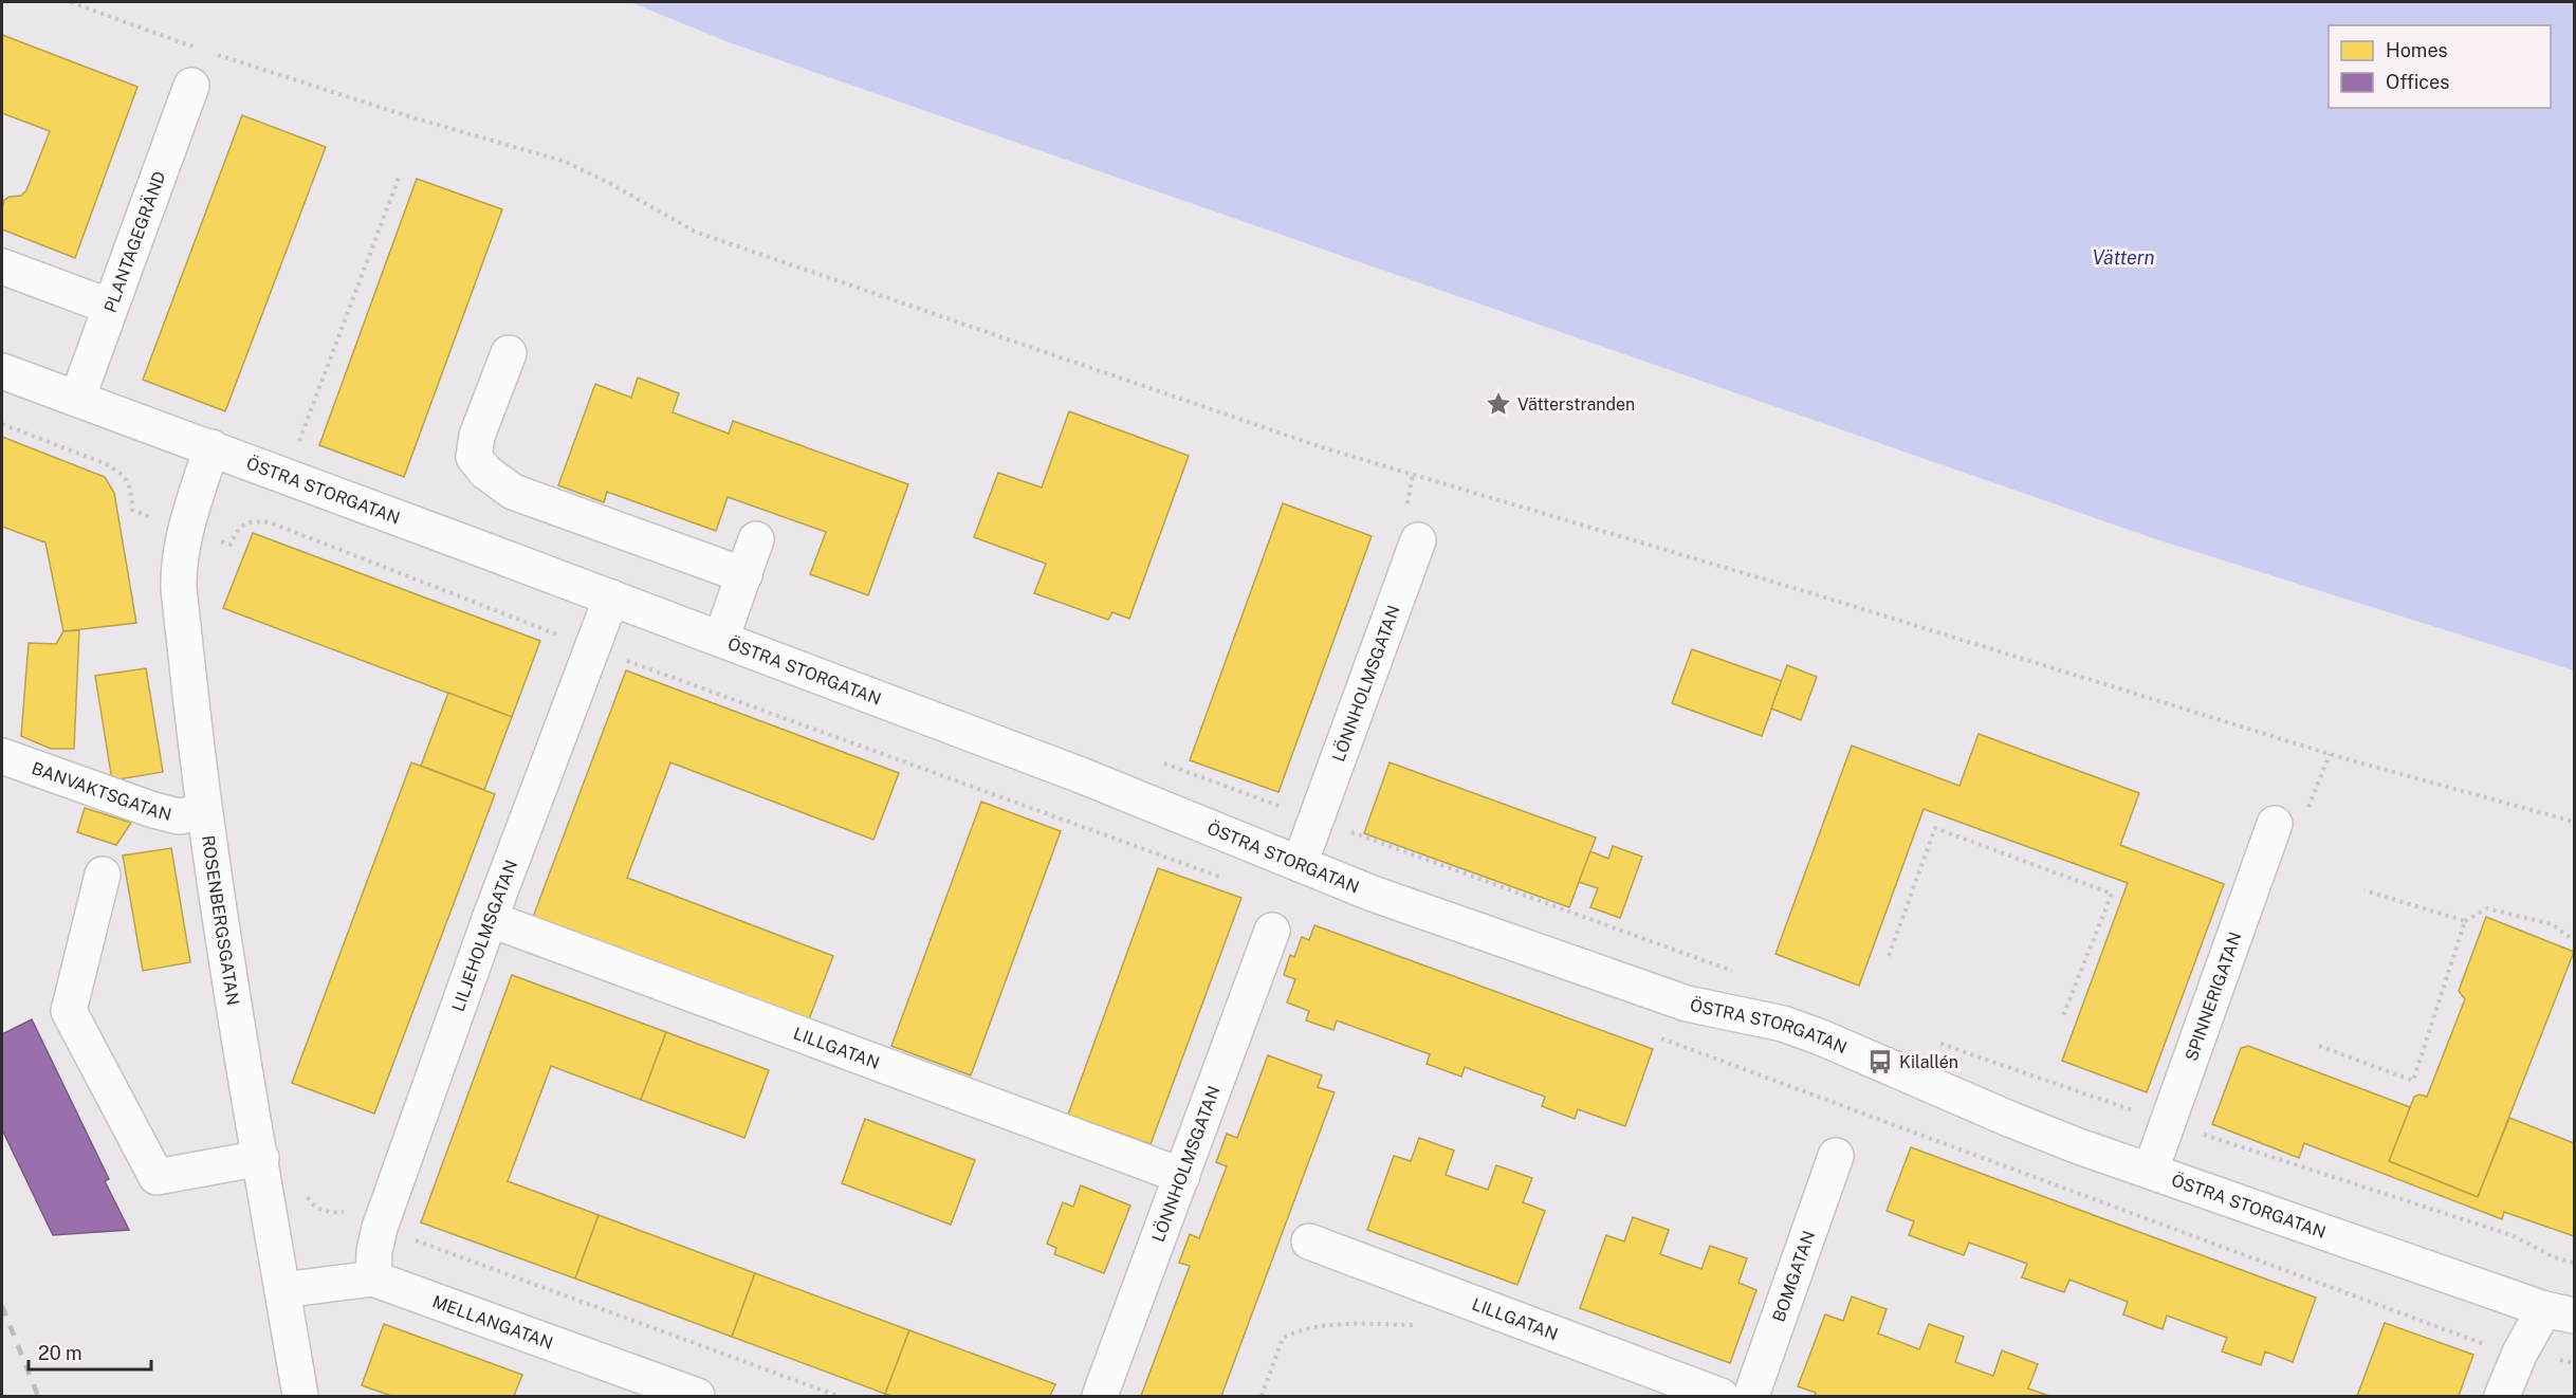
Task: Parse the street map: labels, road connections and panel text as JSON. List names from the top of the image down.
{
  "streets": {
    "street": [
      "PLANTAGEGRÄND",
      "ÖSTRA STORGATAN",
      "LÖNNHOLMSGATAN",
      "BANVAKTSGATAN",
      "ROSENBERGSGATAN",
      "LILJEHOLMSGATAN",
      "SPINNERIGATAN",
      "LILLGATAN",
      "BOMGATAN",
      "MELLANGATAN"
    ]
  },
  "crossings": [
    ["PLANTAGEGRÄND", "ÖSTRA STORGATAN"],
    ["ÖSTRA STORGATAN", "LÖNNHOLMSGATAN"],
    ["ÖSTRA STORGATAN", "ROSENBERGSGATAN"],
    ["ÖSTRA STORGATAN", "LILJEHOLMSGATAN"],
    ["ÖSTRA STORGATAN", "SPINNERIGATAN"],
    ["LÖNNHOLMSGATAN", "LILLGATAN"],
    ["BANVAKTSGATAN", "ROSENBERGSGATAN"],
    ["ROSENBERGSGATAN", "MELLANGATAN"],
    ["LILJEHOLMSGATAN", "LILLGATAN"],
    ["LILJEHOLMSGATAN", "MELLANGATAN"]
  ],
  "water": ["Vättern"],
  "places": {
    "place": ["Vätterstranden"],
    "bus stop": ["Kilallén"]
  },
  "legend": ["Homes", "Offices"],
  "scale_bar": "20 m"
}
